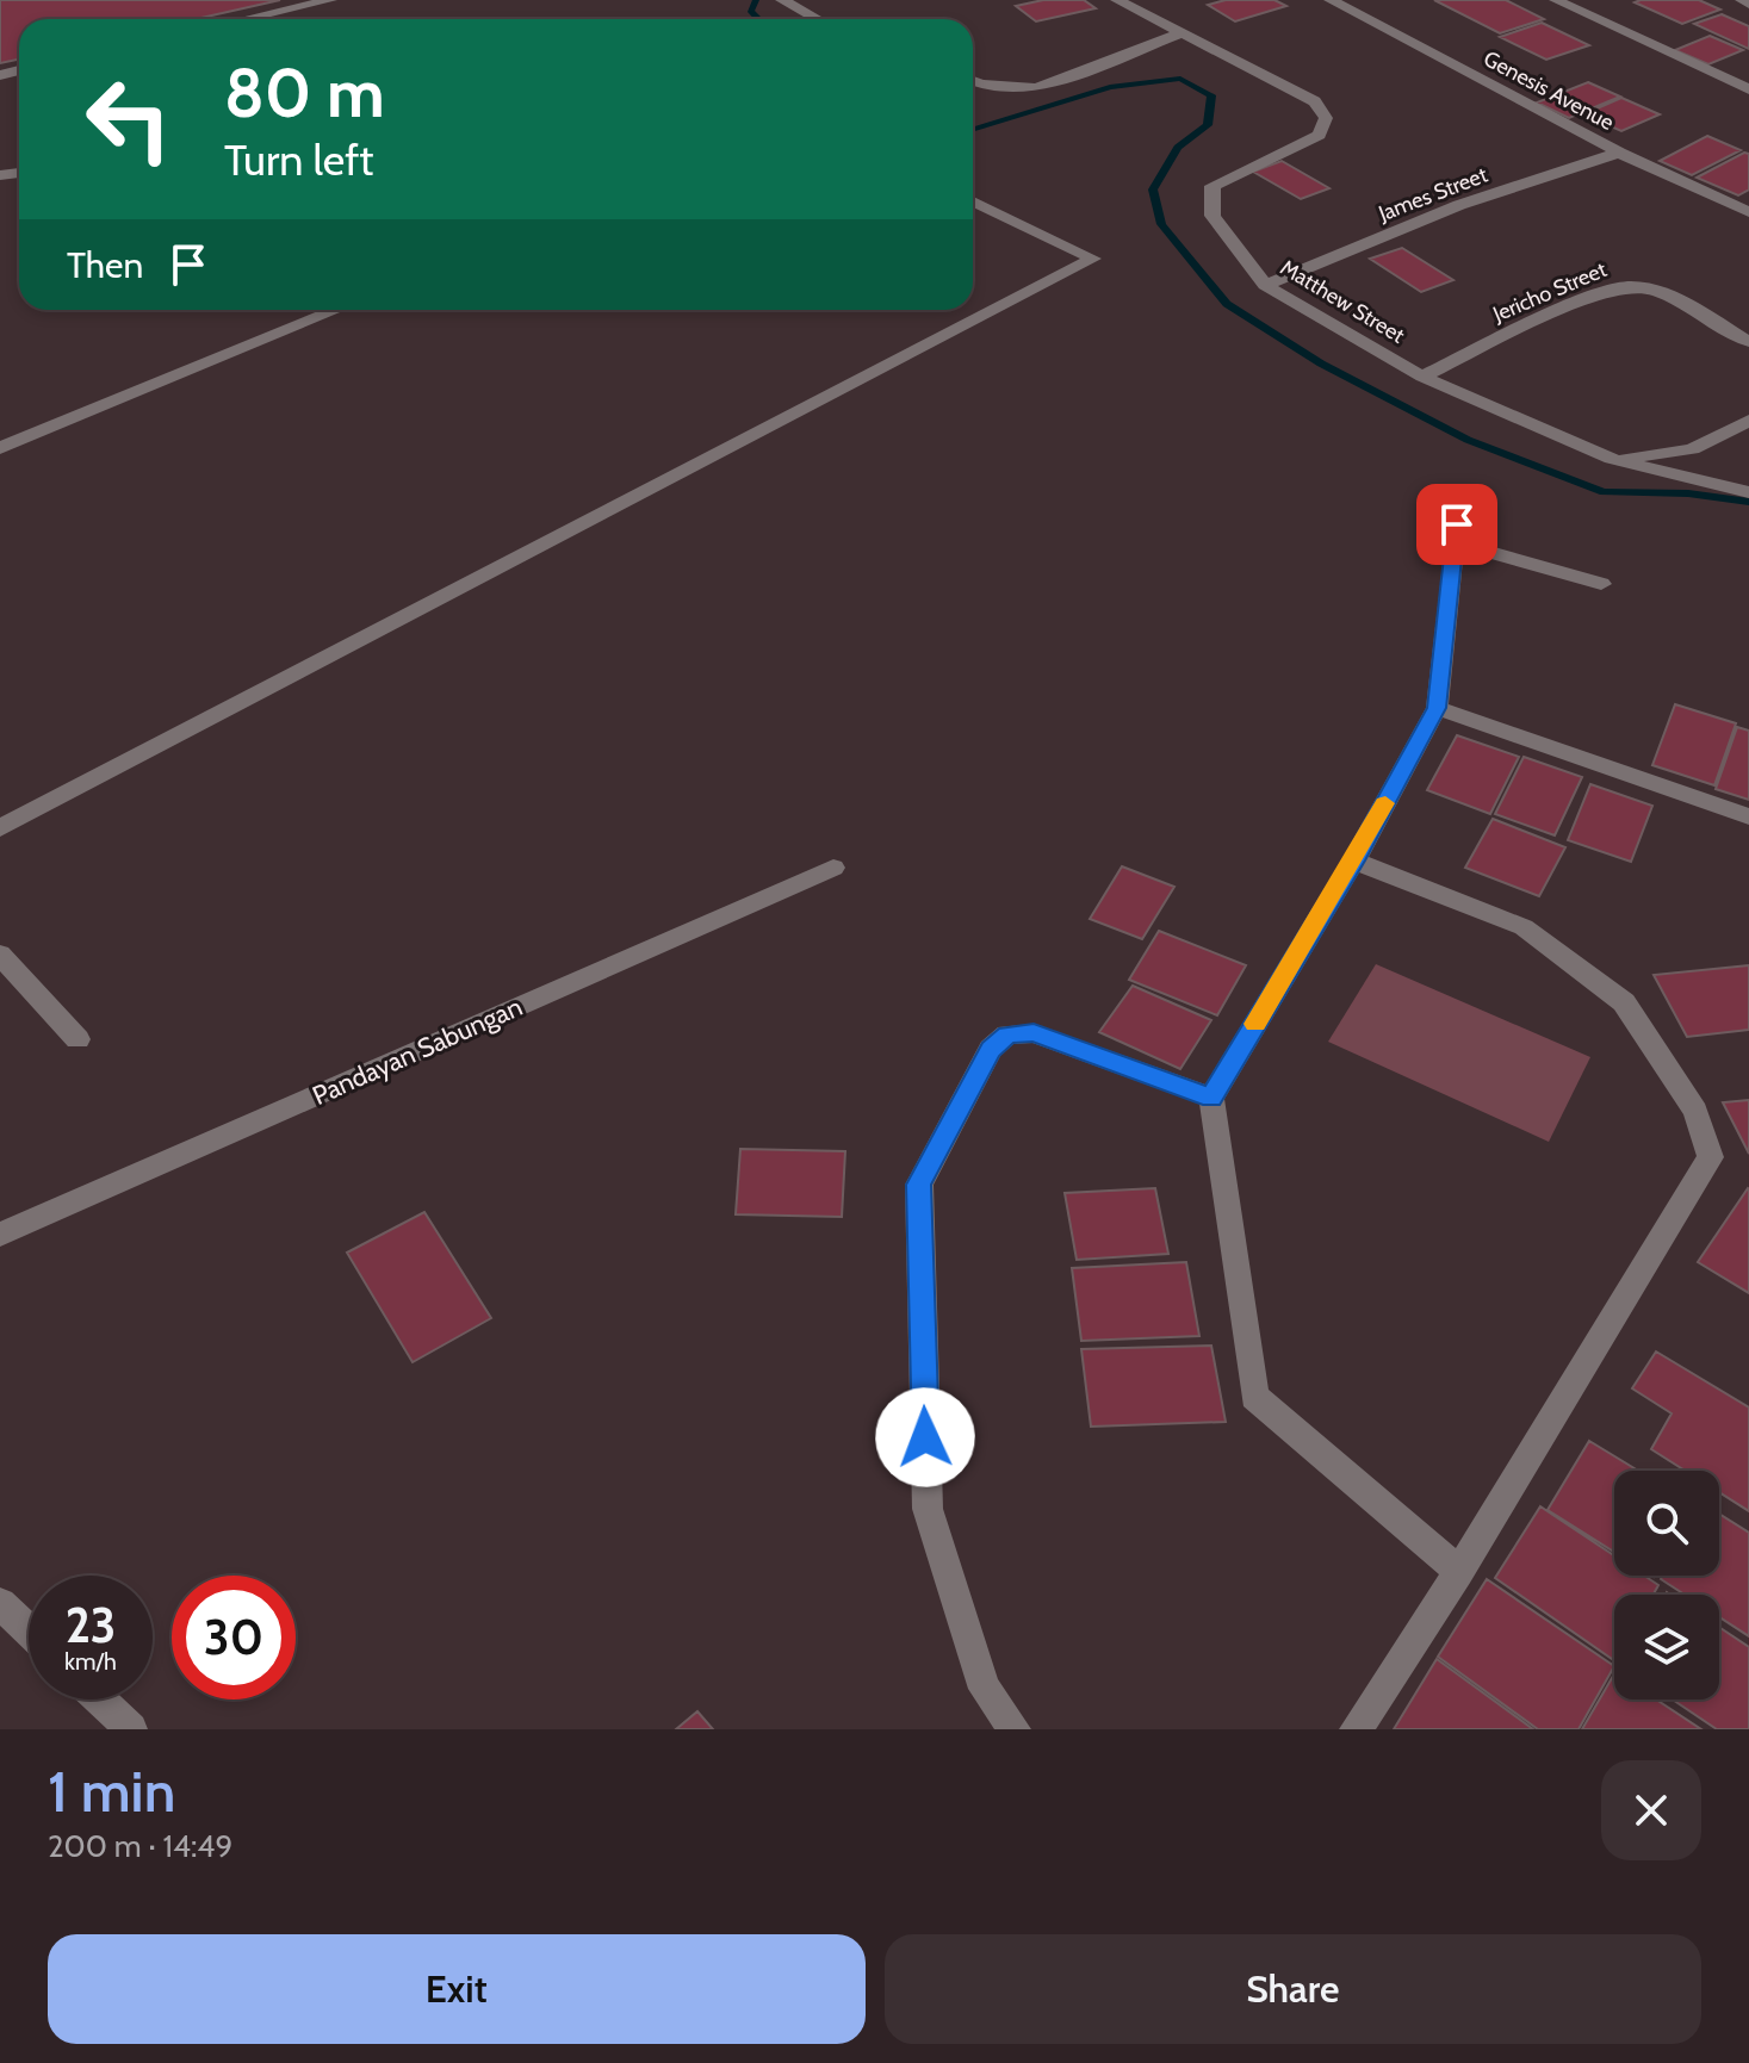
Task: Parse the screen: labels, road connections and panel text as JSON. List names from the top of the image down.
{
  "streets": {
    "street": [
      "Genesis Avenue",
      "James Street",
      "Jericho Street",
      "Matthew Street",
      "Pandayan Sabungan"
    ]
  },
  "crossings": [
    ["Genesis Avenue", "James Street"],
    ["James Street", "Matthew Street"],
    ["Jericho Street", "Matthew Street"]
  ],
  "page": {
    "turn": ["80 m", "Turn left"],
    "then": "Then",
    "speed": "23 km/h",
    "limit": "30",
    "heading": ["1 min", "200 m · 14:49"],
    "buttons": ["Exit", "Share"]
  }
}
